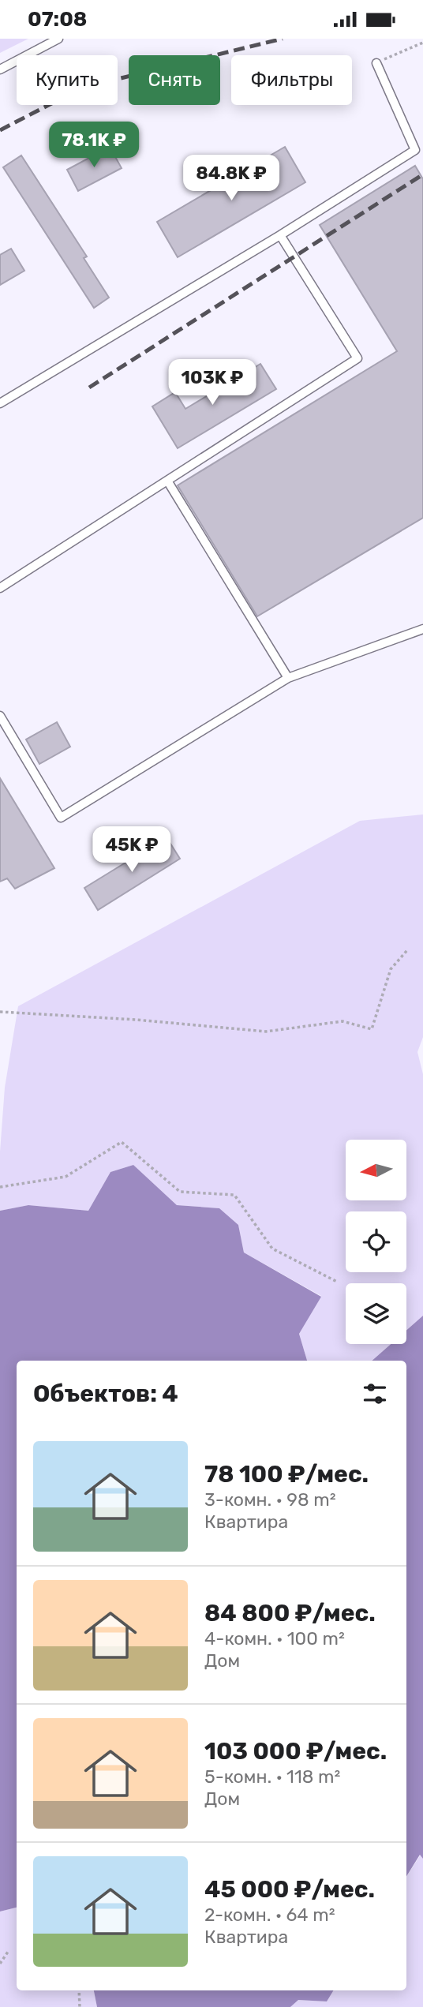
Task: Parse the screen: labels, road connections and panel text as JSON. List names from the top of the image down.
{
  "north": "left",
  "page": {
    "status": "07:08",
    "chip": ["Купить", "Снять", "Фильтры"],
    "price": [
      "78.1K ₽",
      "84.8K ₽",
      "103K ₽",
      "45K ₽"
    ],
    "heading": "Объектов: 4",
    "list": [
      {
        "name": "78 100 ₽/мес.",
        "note": "3-комн. · 98 m² · Квартира"
      },
      {
        "name": "84 800 ₽/мес.",
        "note": "4-комн. · 100 m² · Дом"
      },
      {
        "name": "103 000 ₽/мес.",
        "note": "5-комн. · 118 m² · Дом"
      },
      {
        "name": "45 000 ₽/мес.",
        "note": "2-комн. · 64 m² · Квартира"
      }
    ]
  }
}
